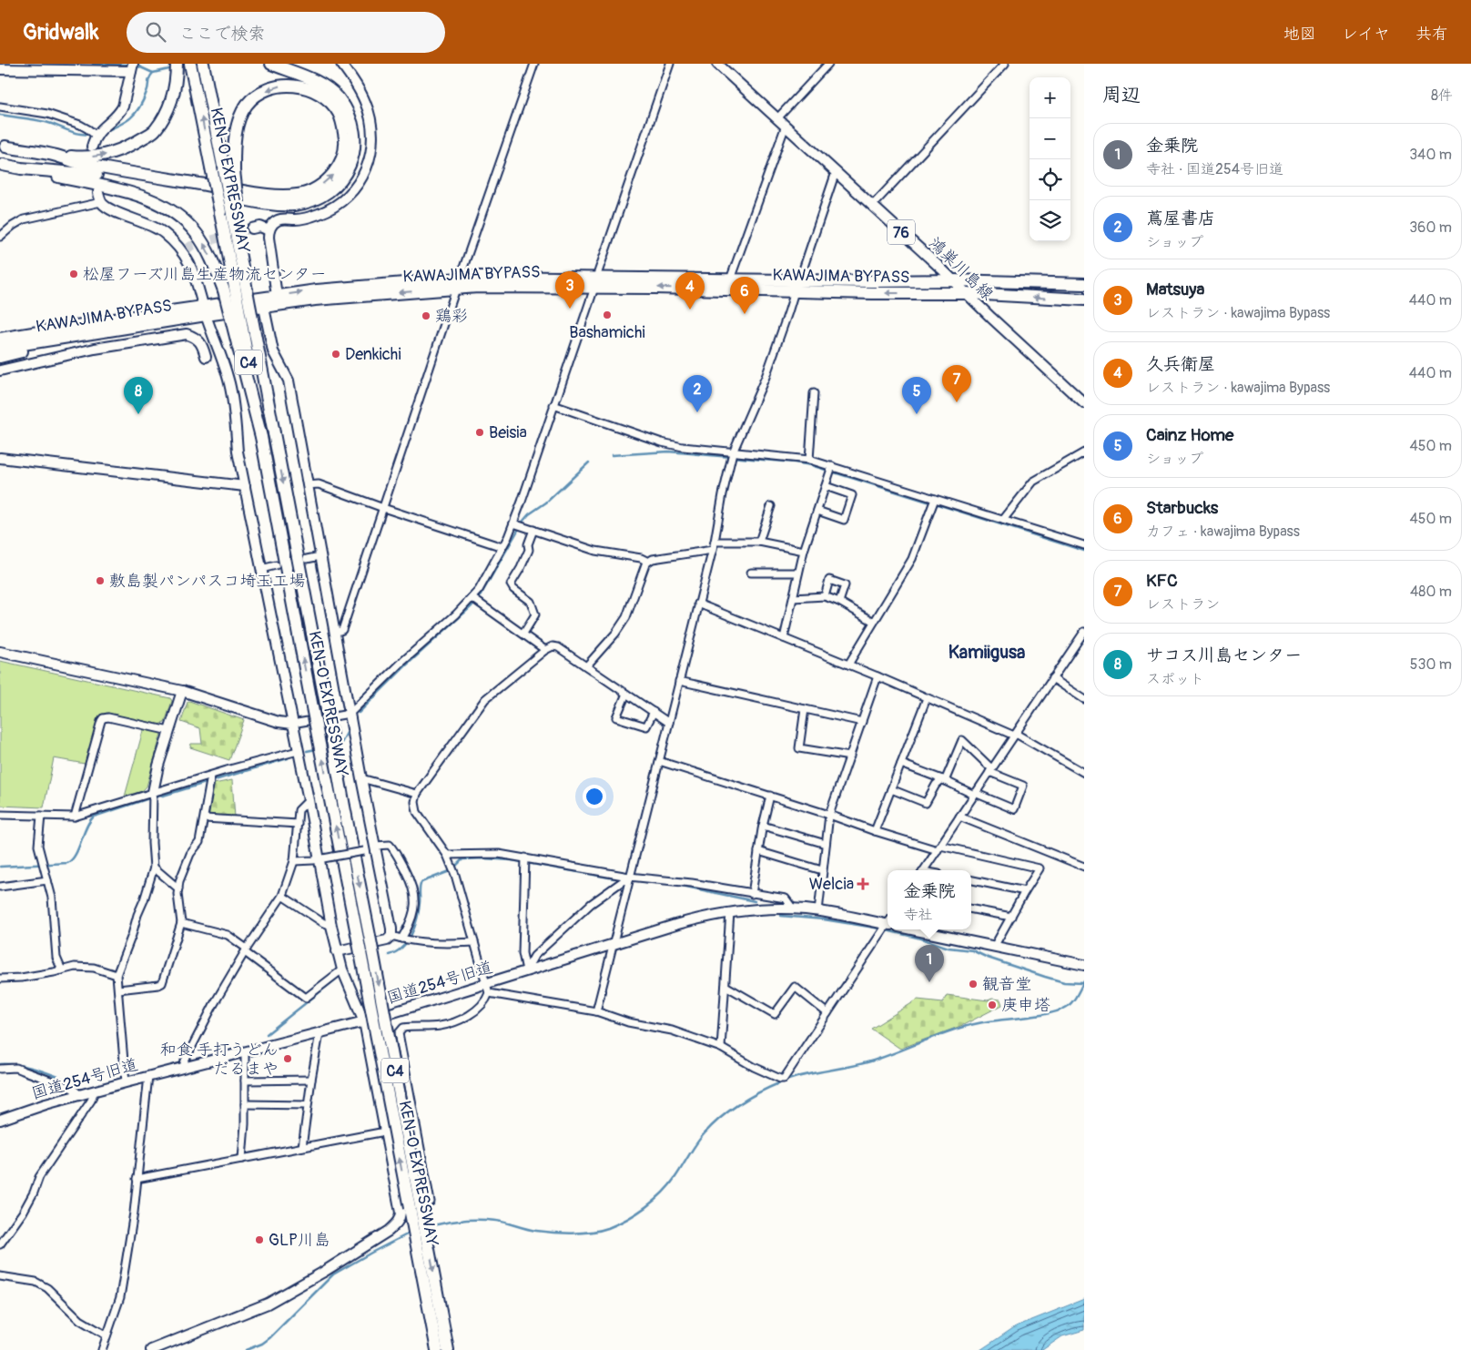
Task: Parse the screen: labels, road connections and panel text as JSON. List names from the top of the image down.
{
  "streets": {
    "highway": ["KEN-O EXPRESSWAY", "KAWAJIMA BYPASS", "C4"],
    "street": ["76", "鴻巣川島線", "国道254号旧道"]
  },
  "crossings": [
    ["KEN-O EXPRESSWAY", "C4"],
    ["鴻巣川島線", "KAWAJIMA BYPASS"]
  ],
  "districts": ["Kamiigusa"],
  "places": {
    "other": [
      "松屋フーズ川島生産物流センター",
      "Bashamichi",
      "鶏彩",
      "Denkichi",
      "Beisia",
      "敷島製パンパスコ埼玉工場",
      "観音堂",
      "庚申塔",
      "和食 手打うどん だるまや",
      "GLP川島"
    ],
    "health": ["Welcia"]
  },
  "page": {
    "header": "Gridwalk",
    "search": "ここで検索",
    "nav": ["地図", "レイヤ", "共有"],
    "heading": ["周辺", "8件"],
    "map_buttons": ["+", "−"],
    "list": [
      {
        "mark": "1",
        "name": "金乗院",
        "note": "寺社 · 国道254号旧道",
        "value": "340 m"
      },
      {
        "mark": "2",
        "name": "蔦屋書店",
        "note": "ショップ",
        "value": "360 m"
      },
      {
        "mark": "3",
        "name": "Matsuya",
        "note": "レストラン · kawajima Bypass",
        "value": "440 m"
      },
      {
        "mark": "4",
        "name": "久兵衛屋",
        "note": "レストラン · kawajima Bypass",
        "value": "440 m"
      },
      {
        "mark": "5",
        "name": "Cainz Home",
        "note": "ショップ",
        "value": "450 m"
      },
      {
        "mark": "6",
        "name": "Starbucks",
        "note": "カフェ · kawajima Bypass",
        "value": "450 m"
      },
      {
        "mark": "7",
        "name": "KFC",
        "note": "レストラン",
        "value": "480 m"
      },
      {
        "mark": "8",
        "name": "サコス川島センター",
        "note": "スポット",
        "value": "530 m"
      }
    ],
    "pins": [
      "3",
      "4",
      "6",
      "7",
      "2",
      "5",
      "8",
      "1"
    ],
    "popup": ["金乗院", "寺社"]
  }
}
